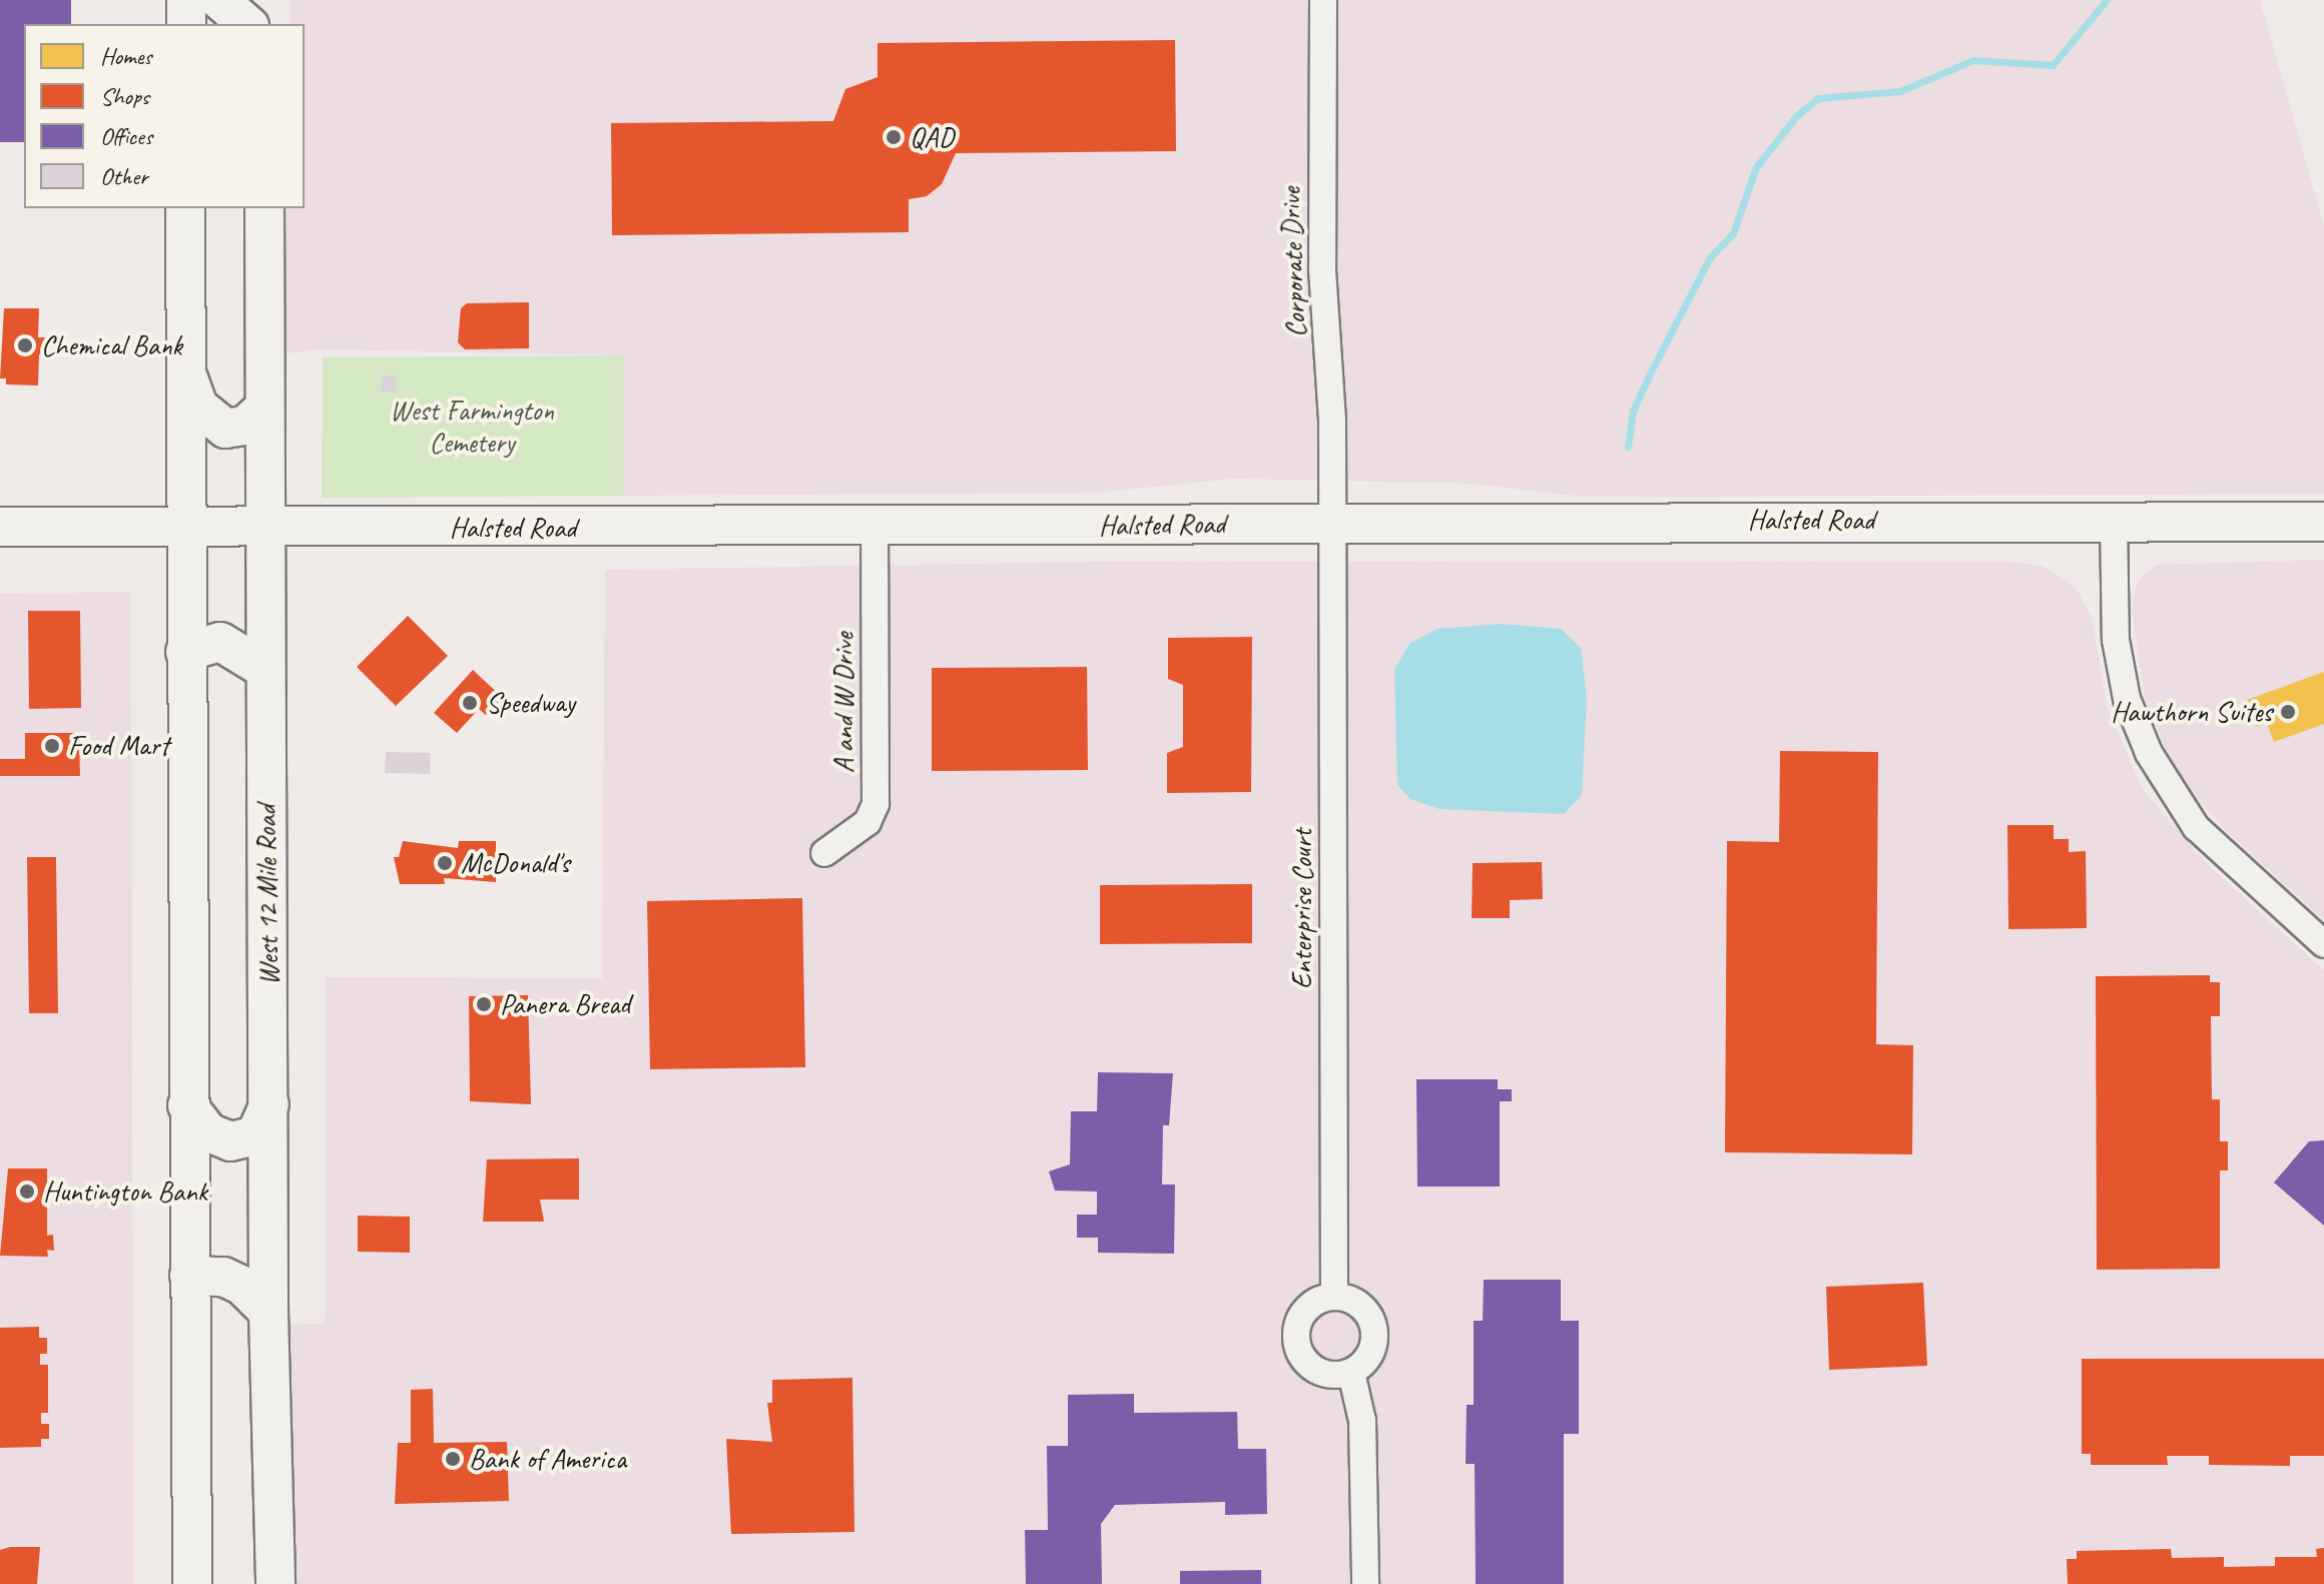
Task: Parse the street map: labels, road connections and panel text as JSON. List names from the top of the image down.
{
  "streets": {
    "main road": ["Halsted Road", "West 12 Mile Road"],
    "street": ["Corporate Drive", "A and W Drive", "Enterprise Court"]
  },
  "crossings": [
    ["Corporate Drive", "Halsted Road"],
    ["Corporate Drive", "Enterprise Court"],
    ["Halsted Road", "A and W Drive"],
    ["Halsted Road", "West 12 Mile Road"],
    ["Halsted Road", "Enterprise Court"]
  ],
  "parks": ["West Farmington Cemetery"],
  "places": [
    "QAD",
    "Chemical Bank",
    "Speedway",
    "Hawthorn Suites",
    "Food Mart",
    "McDonald's",
    "Panera Bread",
    "Huntington Bank",
    "Bank of America"
  ],
  "legend": [
    "Homes",
    "Shops",
    "Offices",
    "Other"
  ]
}
